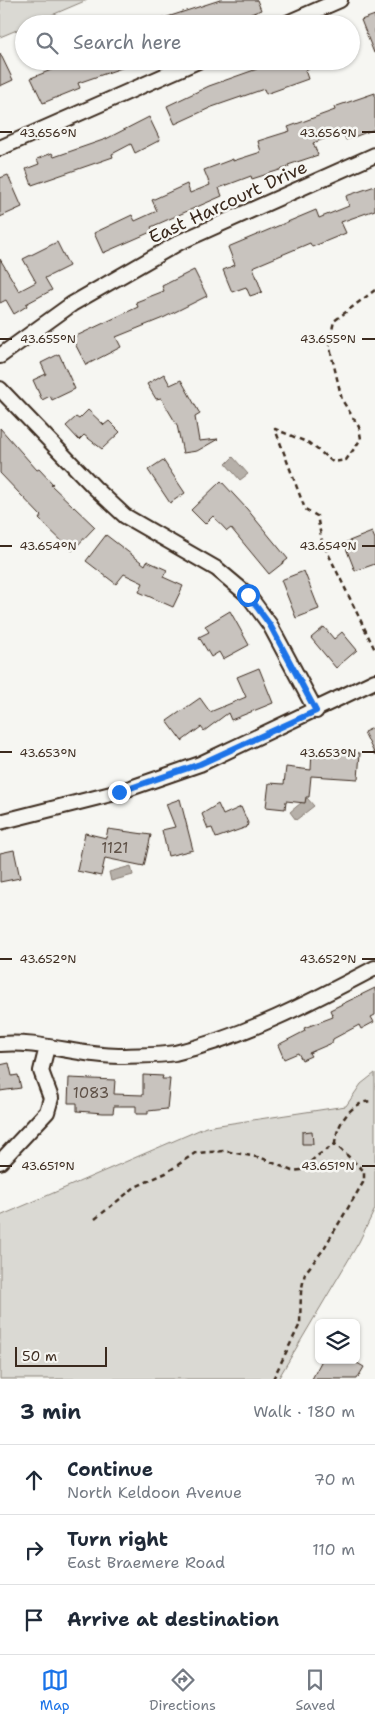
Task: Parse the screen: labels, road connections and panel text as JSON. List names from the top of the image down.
{
  "streets": {
    "street": ["East Harcourt Drive"]
  },
  "house_numbers": ["1121", "1083"],
  "scale_bar": "50 m",
  "page": {
    "search": "Search here",
    "scale": "50 m",
    "heading": ["3 min", "Walk · 180 m"],
    "list": [
      ["Continue", "North Keldoon Avenue", "70 m"],
      ["Turn right", "East Braemere Road", "110 m"],
      "Arrive at destination"
    ],
    "nav": ["Map", "Directions", "Saved"]
  },
  "coordinates": [
    "43.656°N",
    "43.655°N",
    "43.654°N",
    "43.653°N",
    "43.652°N",
    "43.651°N"
  ]
}
